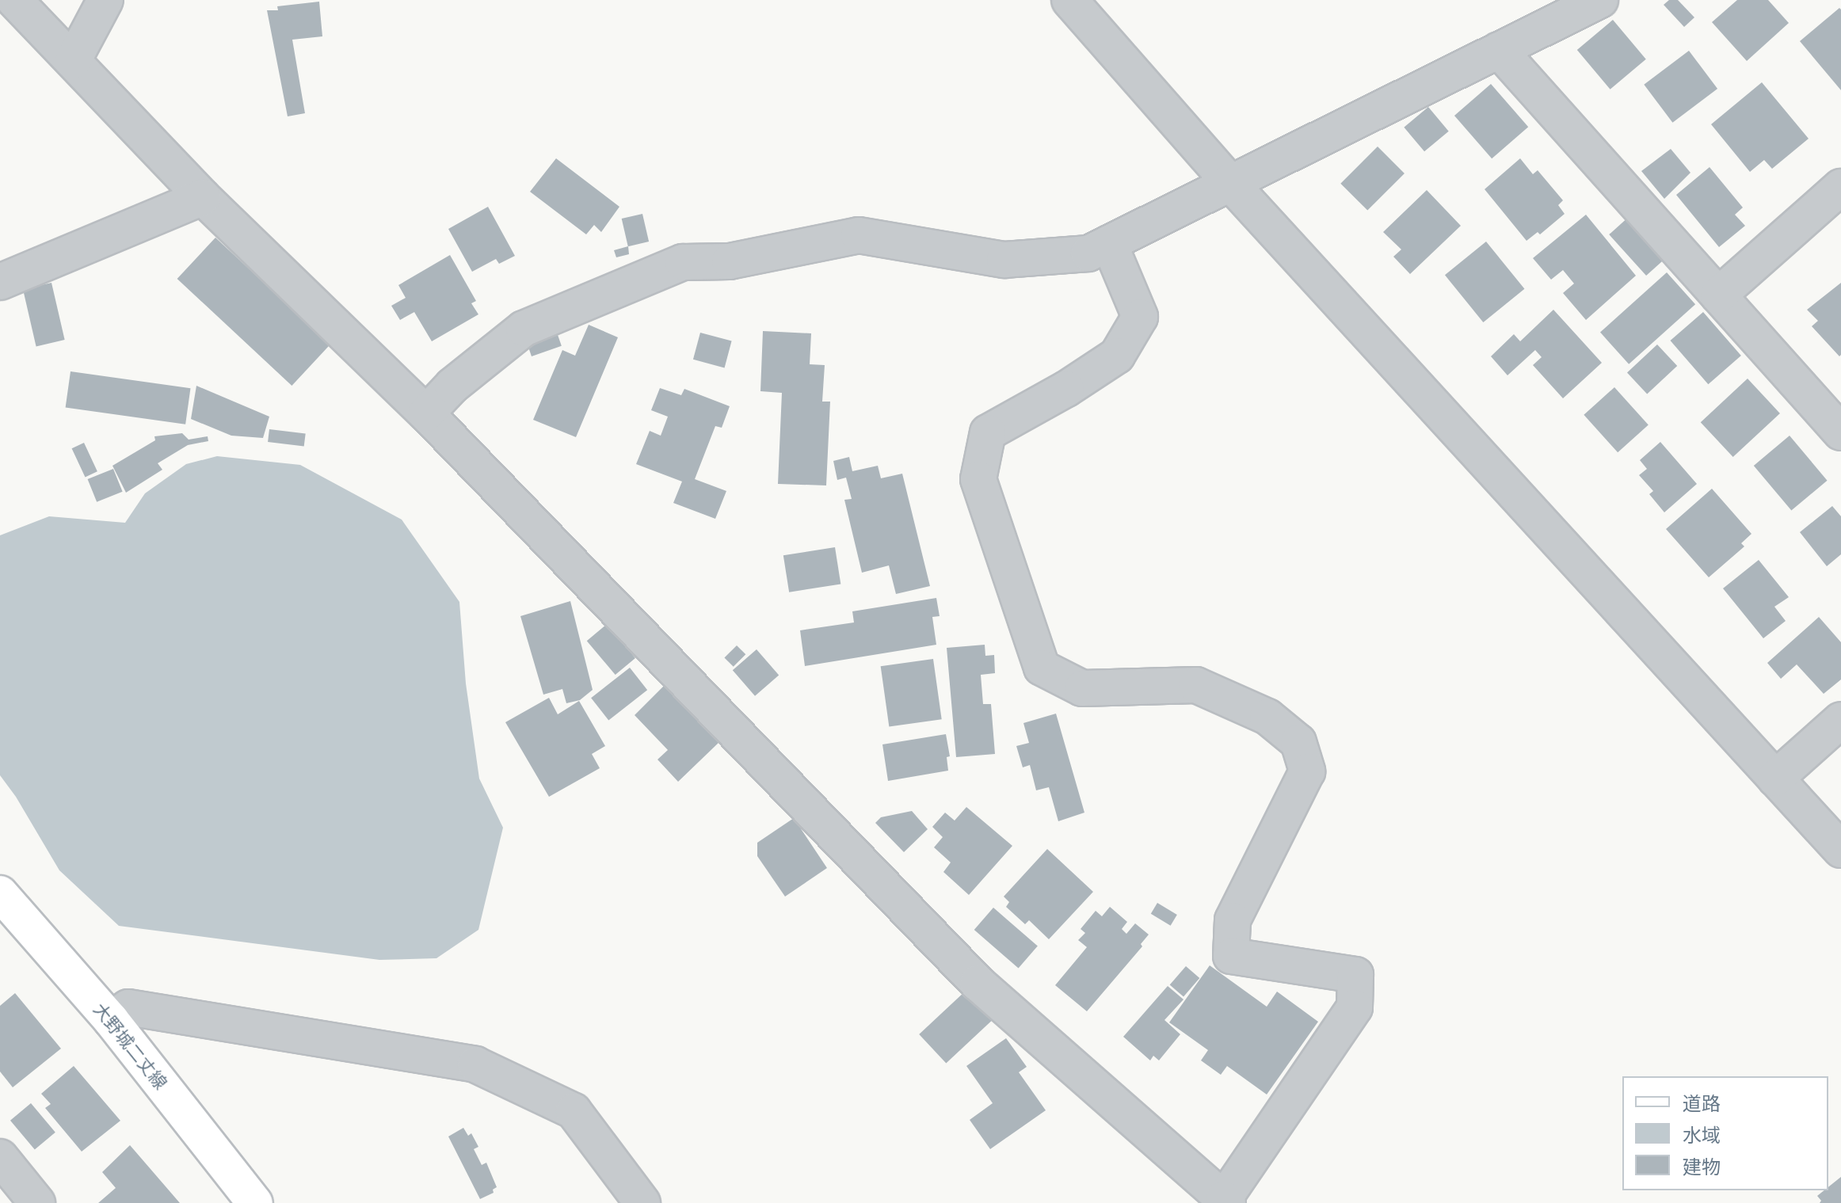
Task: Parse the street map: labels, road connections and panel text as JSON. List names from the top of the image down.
{
  "streets": {
    "main road": ["大野城二丈線"]
  },
  "legend": ["道路", "水域", "建物"]
}
